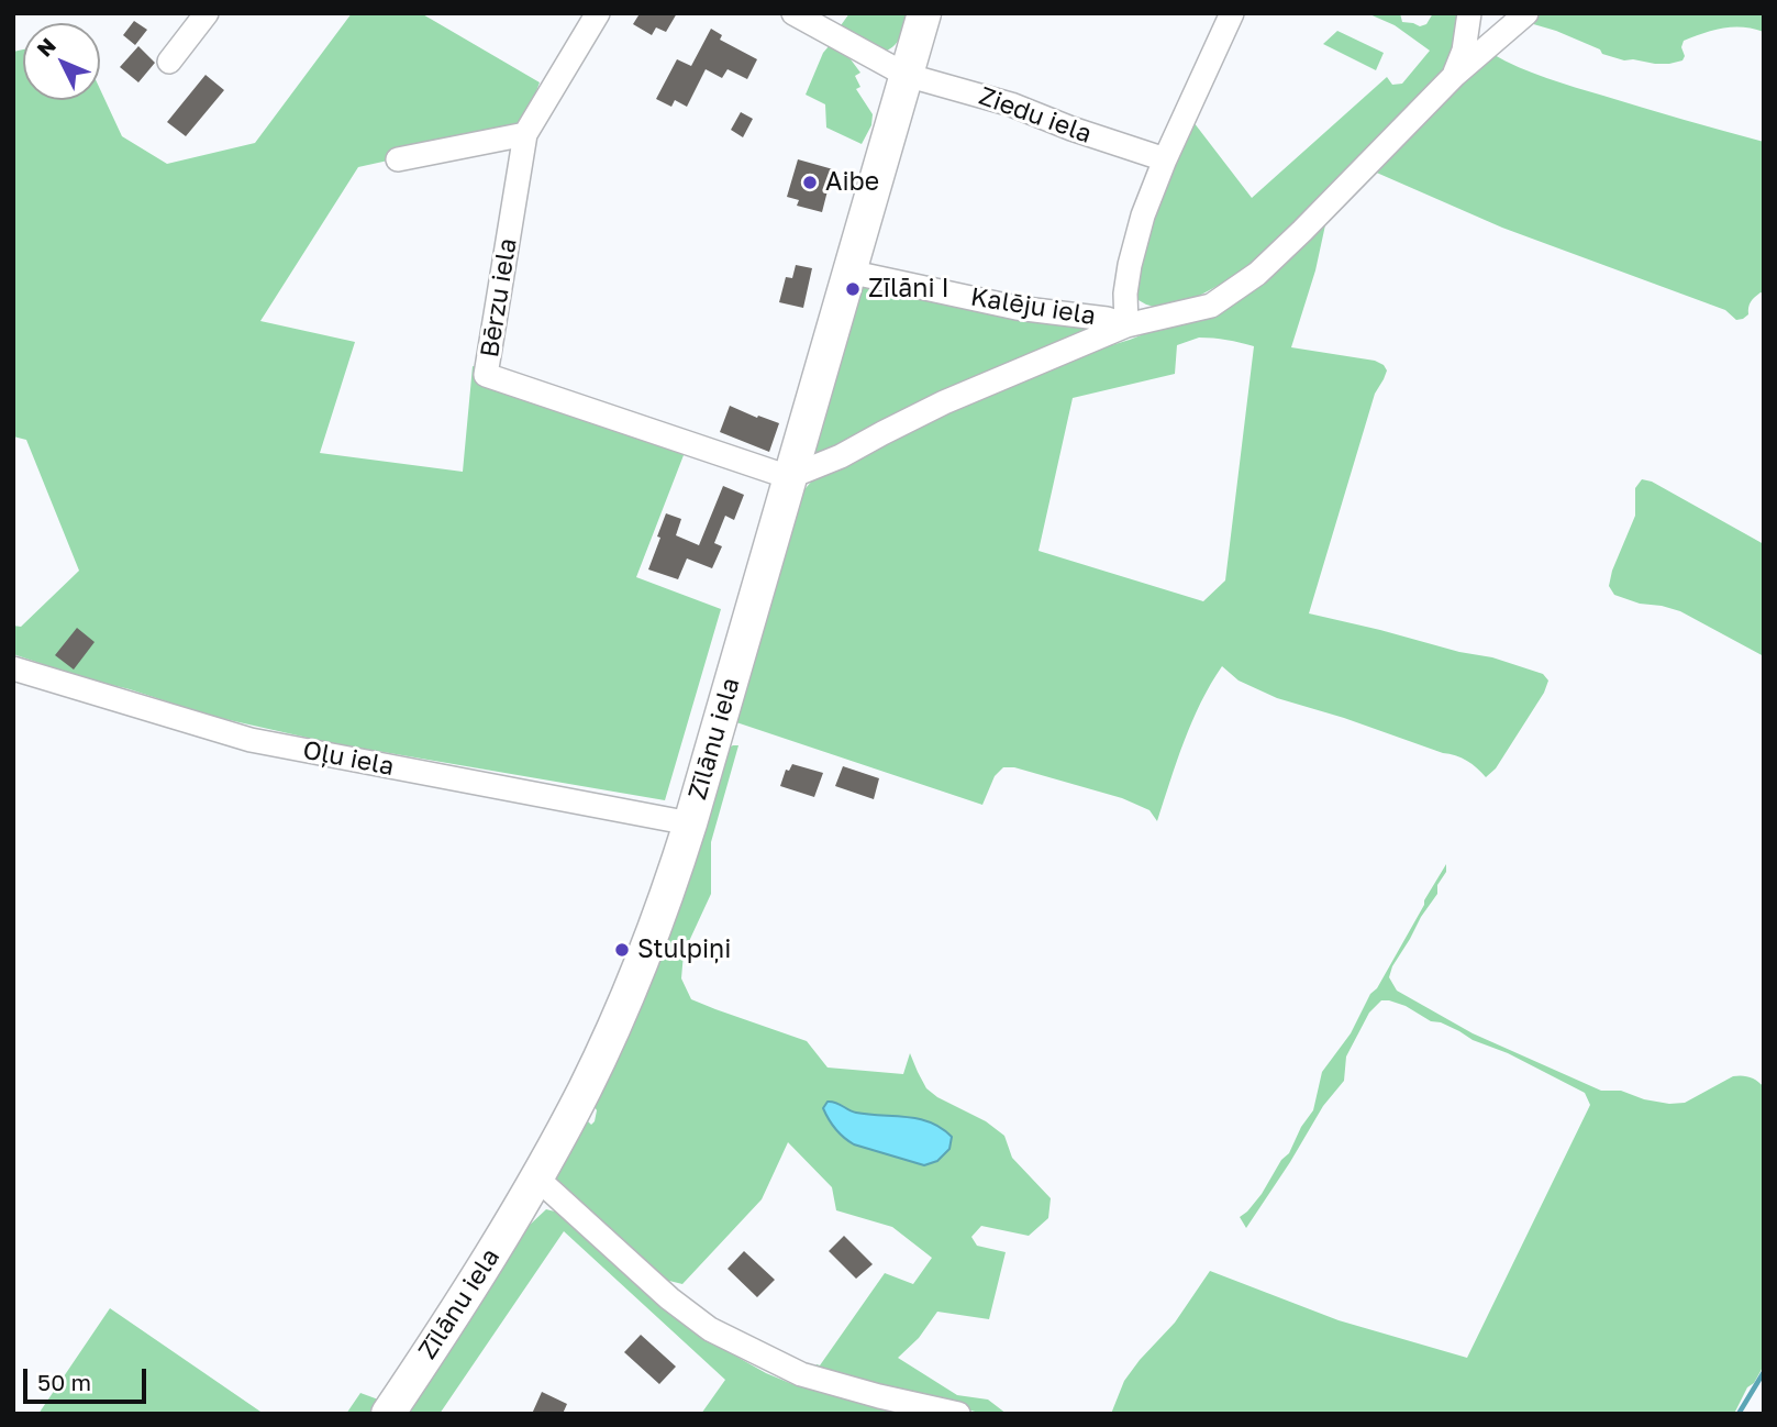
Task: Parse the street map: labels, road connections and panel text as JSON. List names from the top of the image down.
{
  "streets": {
    "highway": ["Zīlānu iela"],
    "street": [
      "Ziedu iela",
      "Bērzu iela",
      "Kalēju iela",
      "Oļu iela"
    ]
  },
  "crossings": [
    ["Ziedu iela", "Zīlānu iela"],
    ["Bērzu iela", "Zīlānu iela"],
    ["Kalēju iela", "Zīlānu iela"],
    ["Zīlānu iela", "Oļu iela"]
  ],
  "places": ["Aibe", "Zīlāni I", "Stulpiņi"],
  "scale_bar": "50 m",
  "north": "top left"
}
